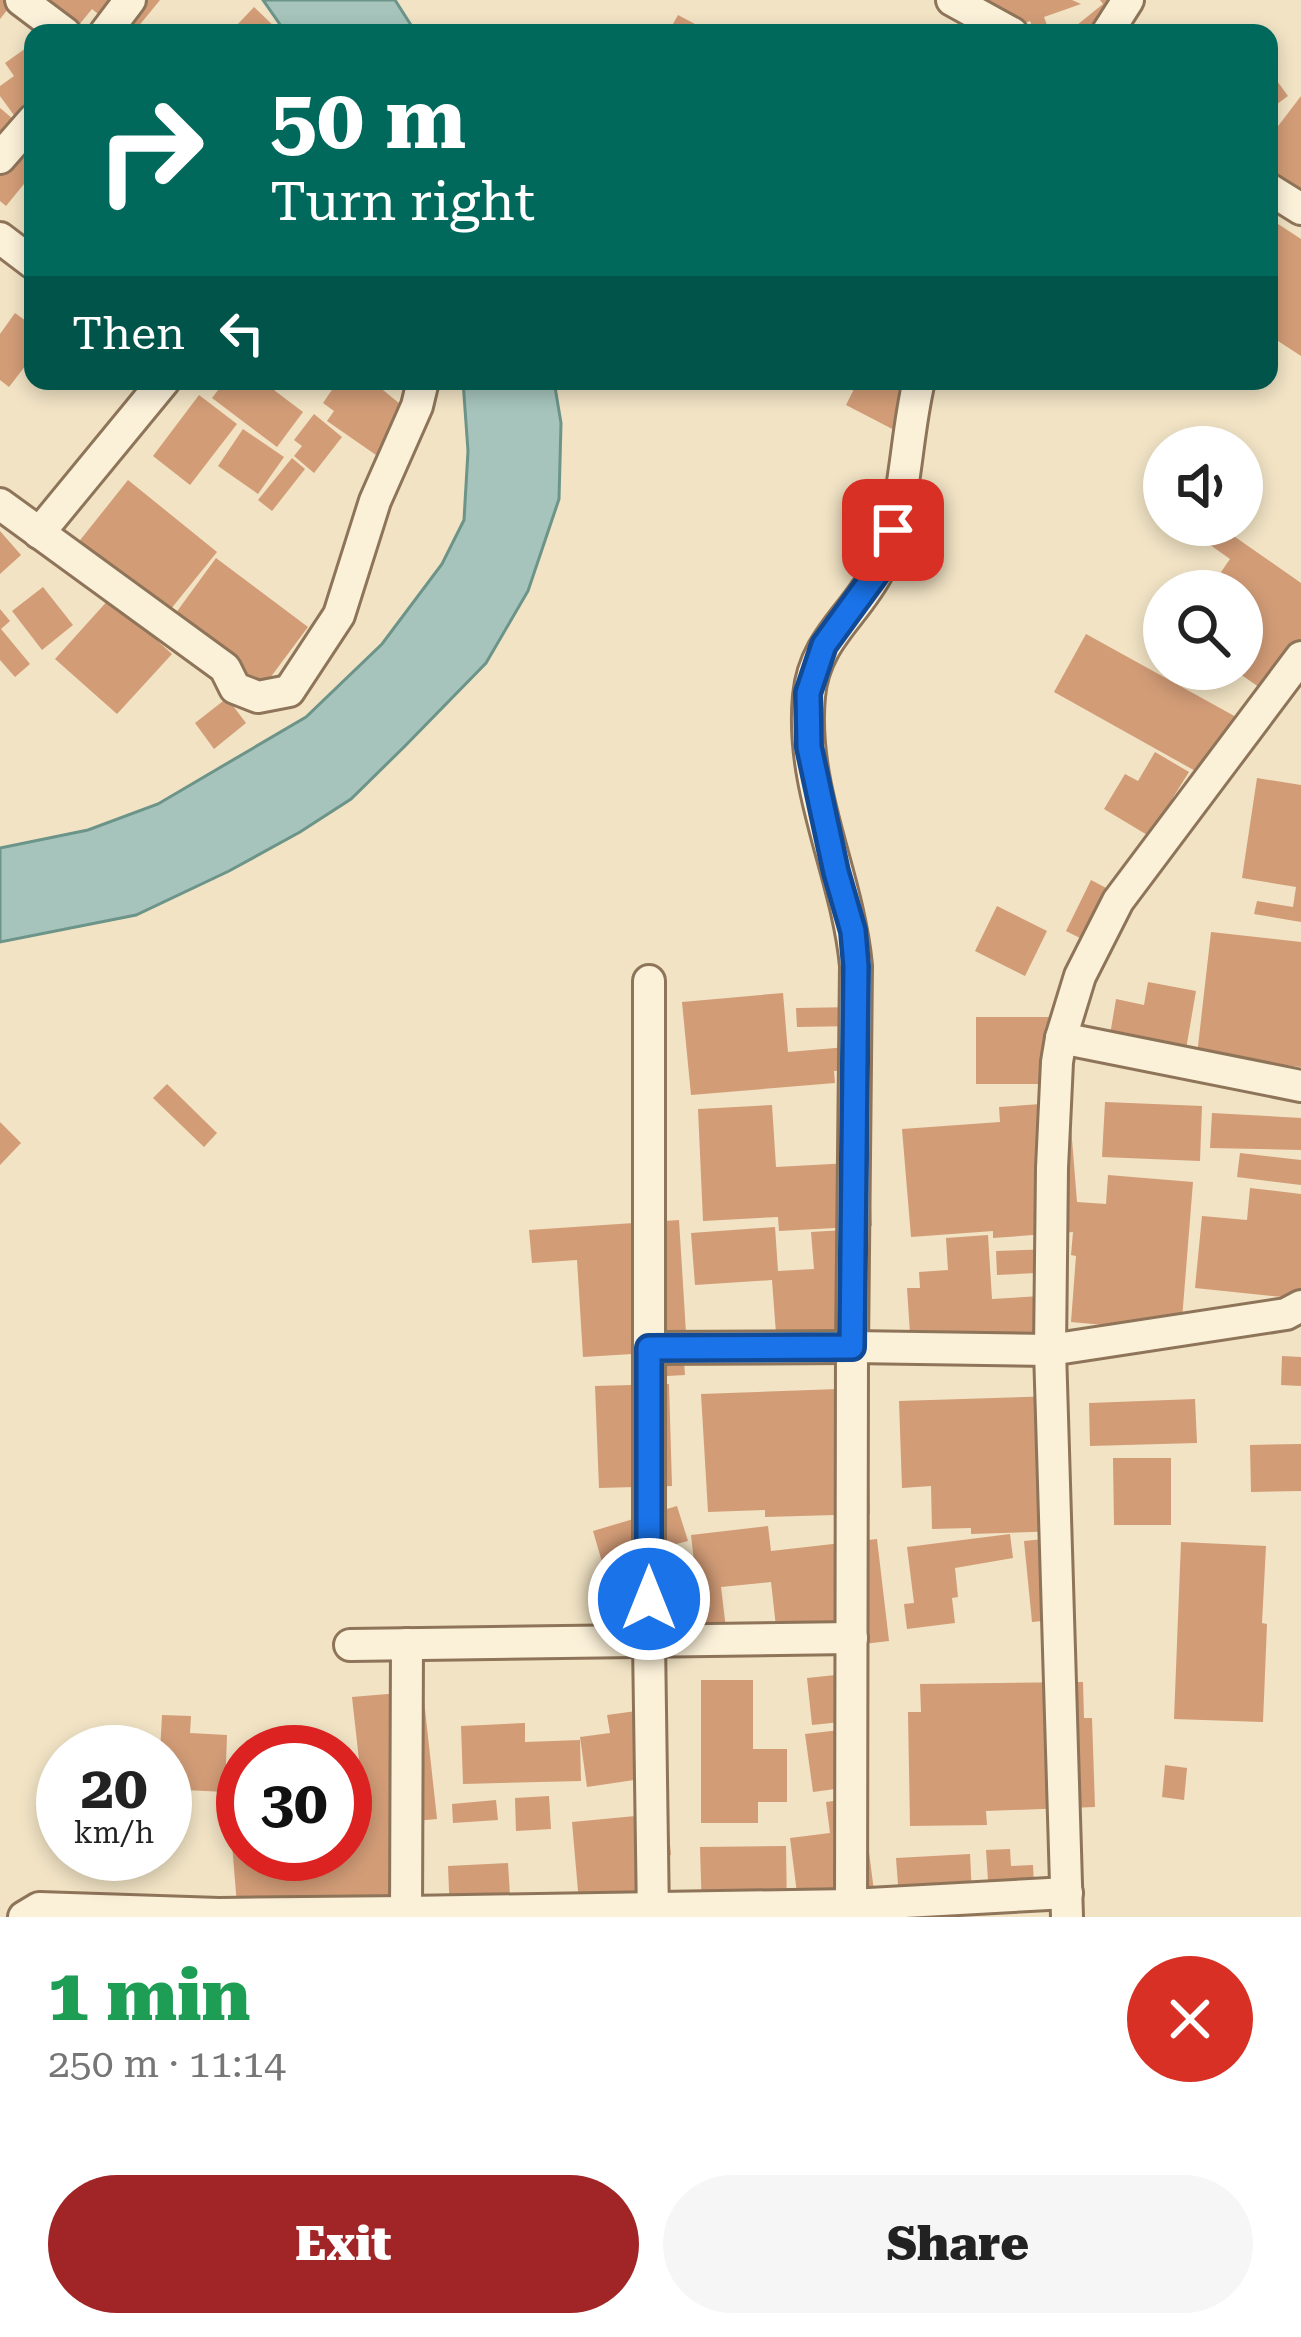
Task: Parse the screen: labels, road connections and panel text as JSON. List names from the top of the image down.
{
  "page": {
    "turn": ["50 m", "Turn right"],
    "then": "Then",
    "speed": "20 km/h",
    "limit": "30",
    "heading": ["1 min", "250 m · 11:14"],
    "buttons": ["Exit", "Share"]
  }
}
